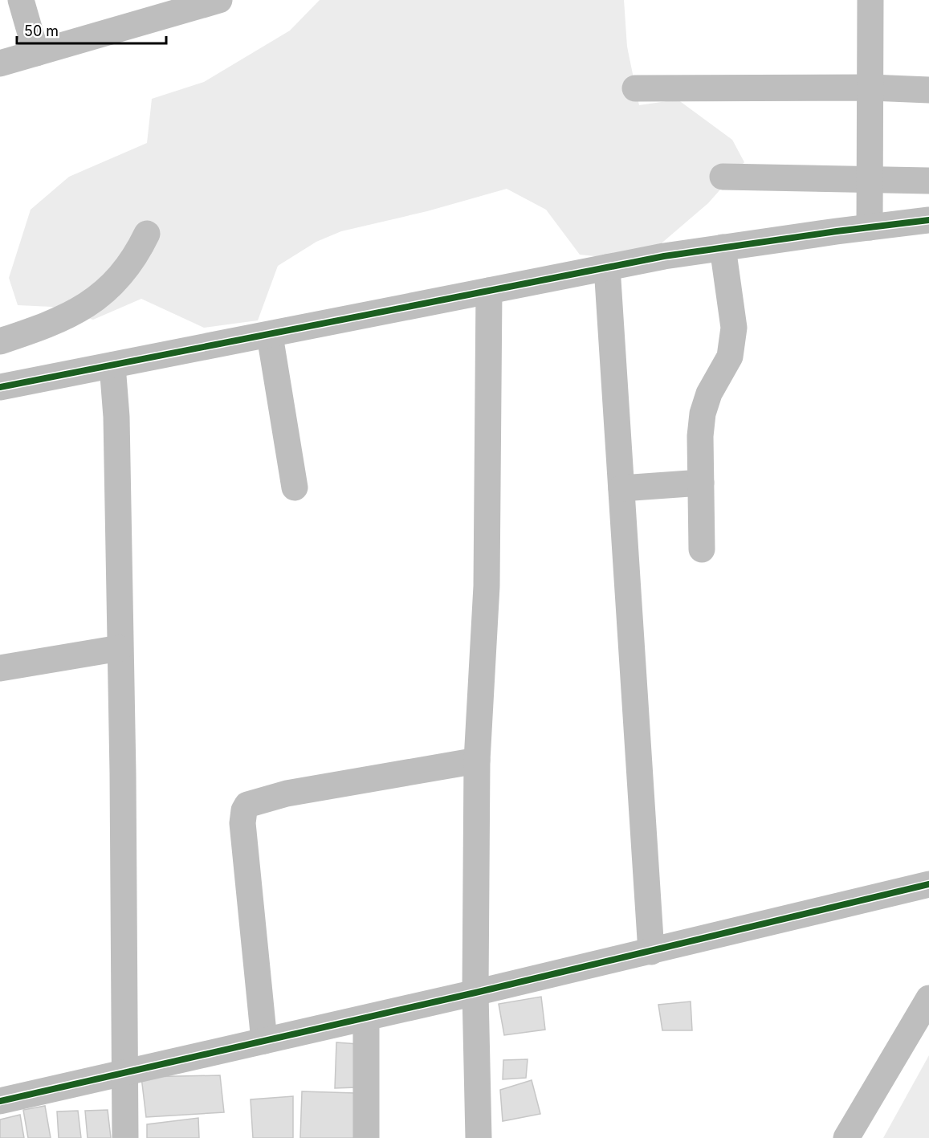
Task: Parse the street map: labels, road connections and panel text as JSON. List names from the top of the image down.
{
  "scale_bar": "50 m"
}
